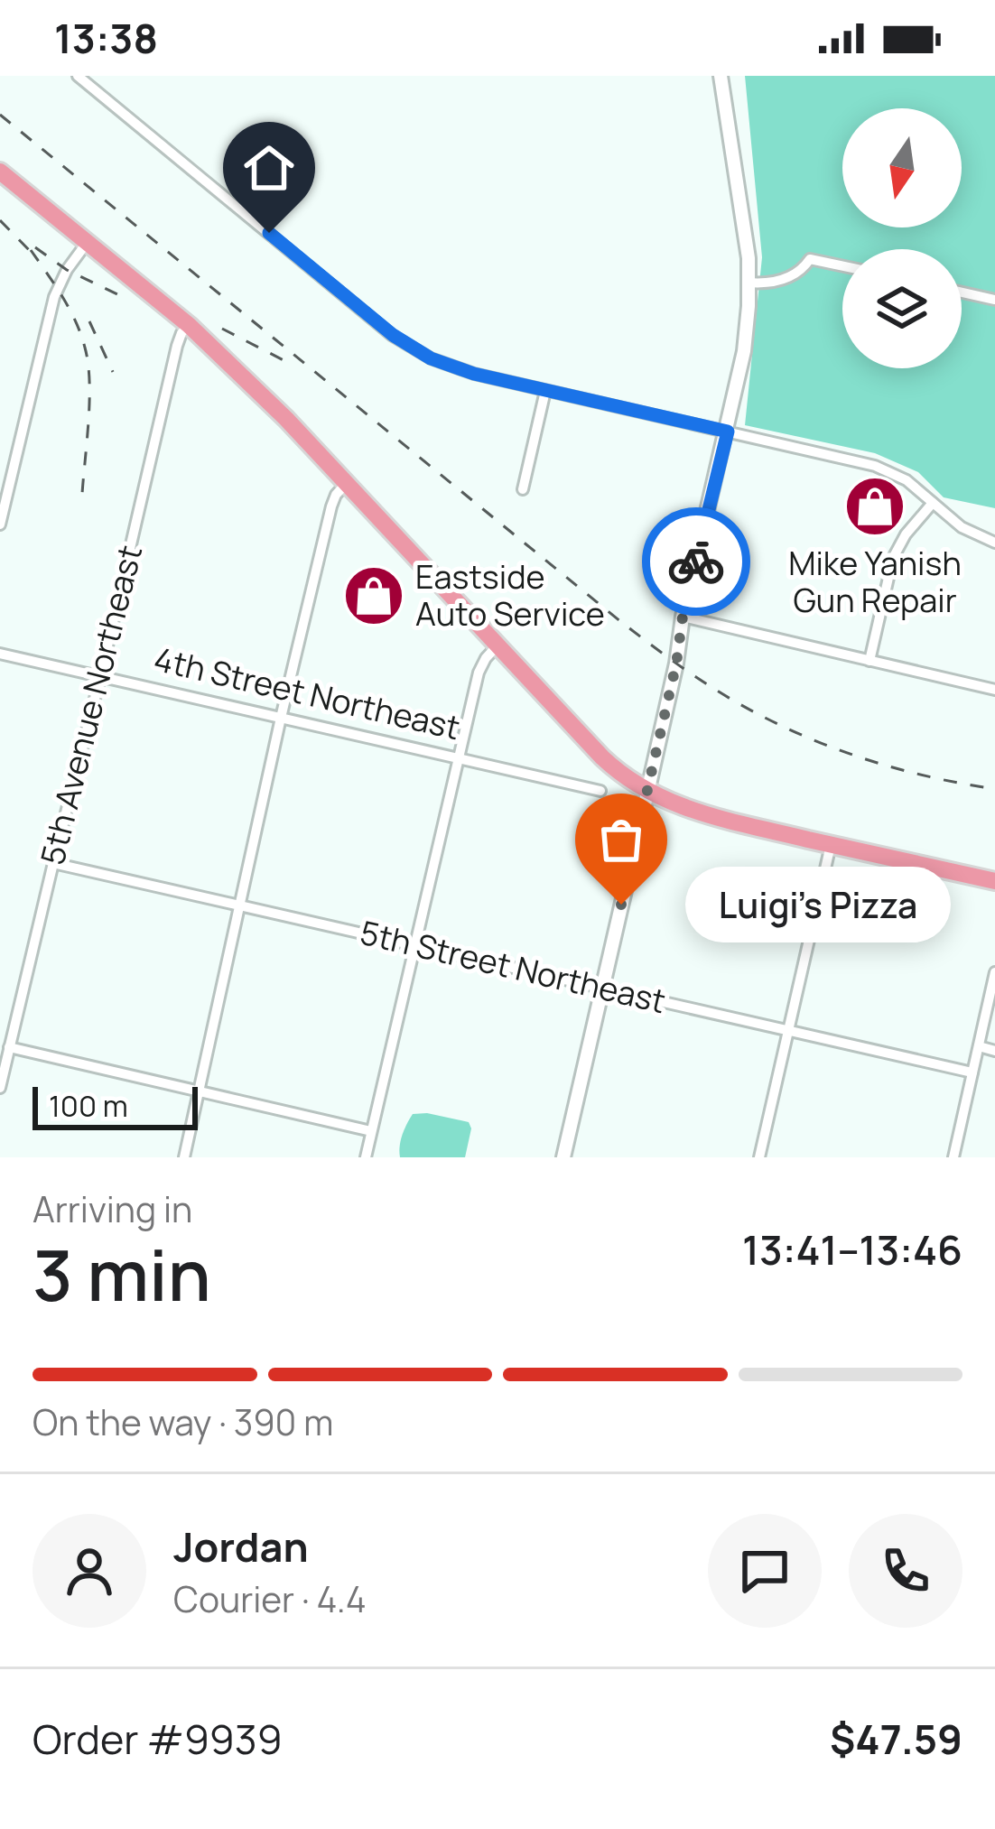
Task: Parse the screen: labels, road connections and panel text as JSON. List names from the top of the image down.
{
  "streets": {
    "street": ["4th Street Northeast", "5th Avenue Northeast", "5th Street Northeast"]
  },
  "crossings": [
    ["4th Street Northeast", "5th Avenue Northeast"],
    ["5th Avenue Northeast", "5th Street Northeast"]
  ],
  "places": {
    "shop": ["Mike Yanish Gun Repair", "Eastside Auto Service"],
    "other": ["Luigi's Pizza"]
  },
  "scale_bar": "100 m",
  "north": "bottom",
  "page": {
    "status": "13:38",
    "bubble": "Luigi's Pizza",
    "scale": "100 m",
    "heading": ["3 min", "Arriving in", "13:41–13:46"],
    "panel": [
      "Jordan",
      "Courier · 4.4",
      "Order #9939",
      "$47.59"
    ],
    "bar": "On the way · 390 m"
  }
}
